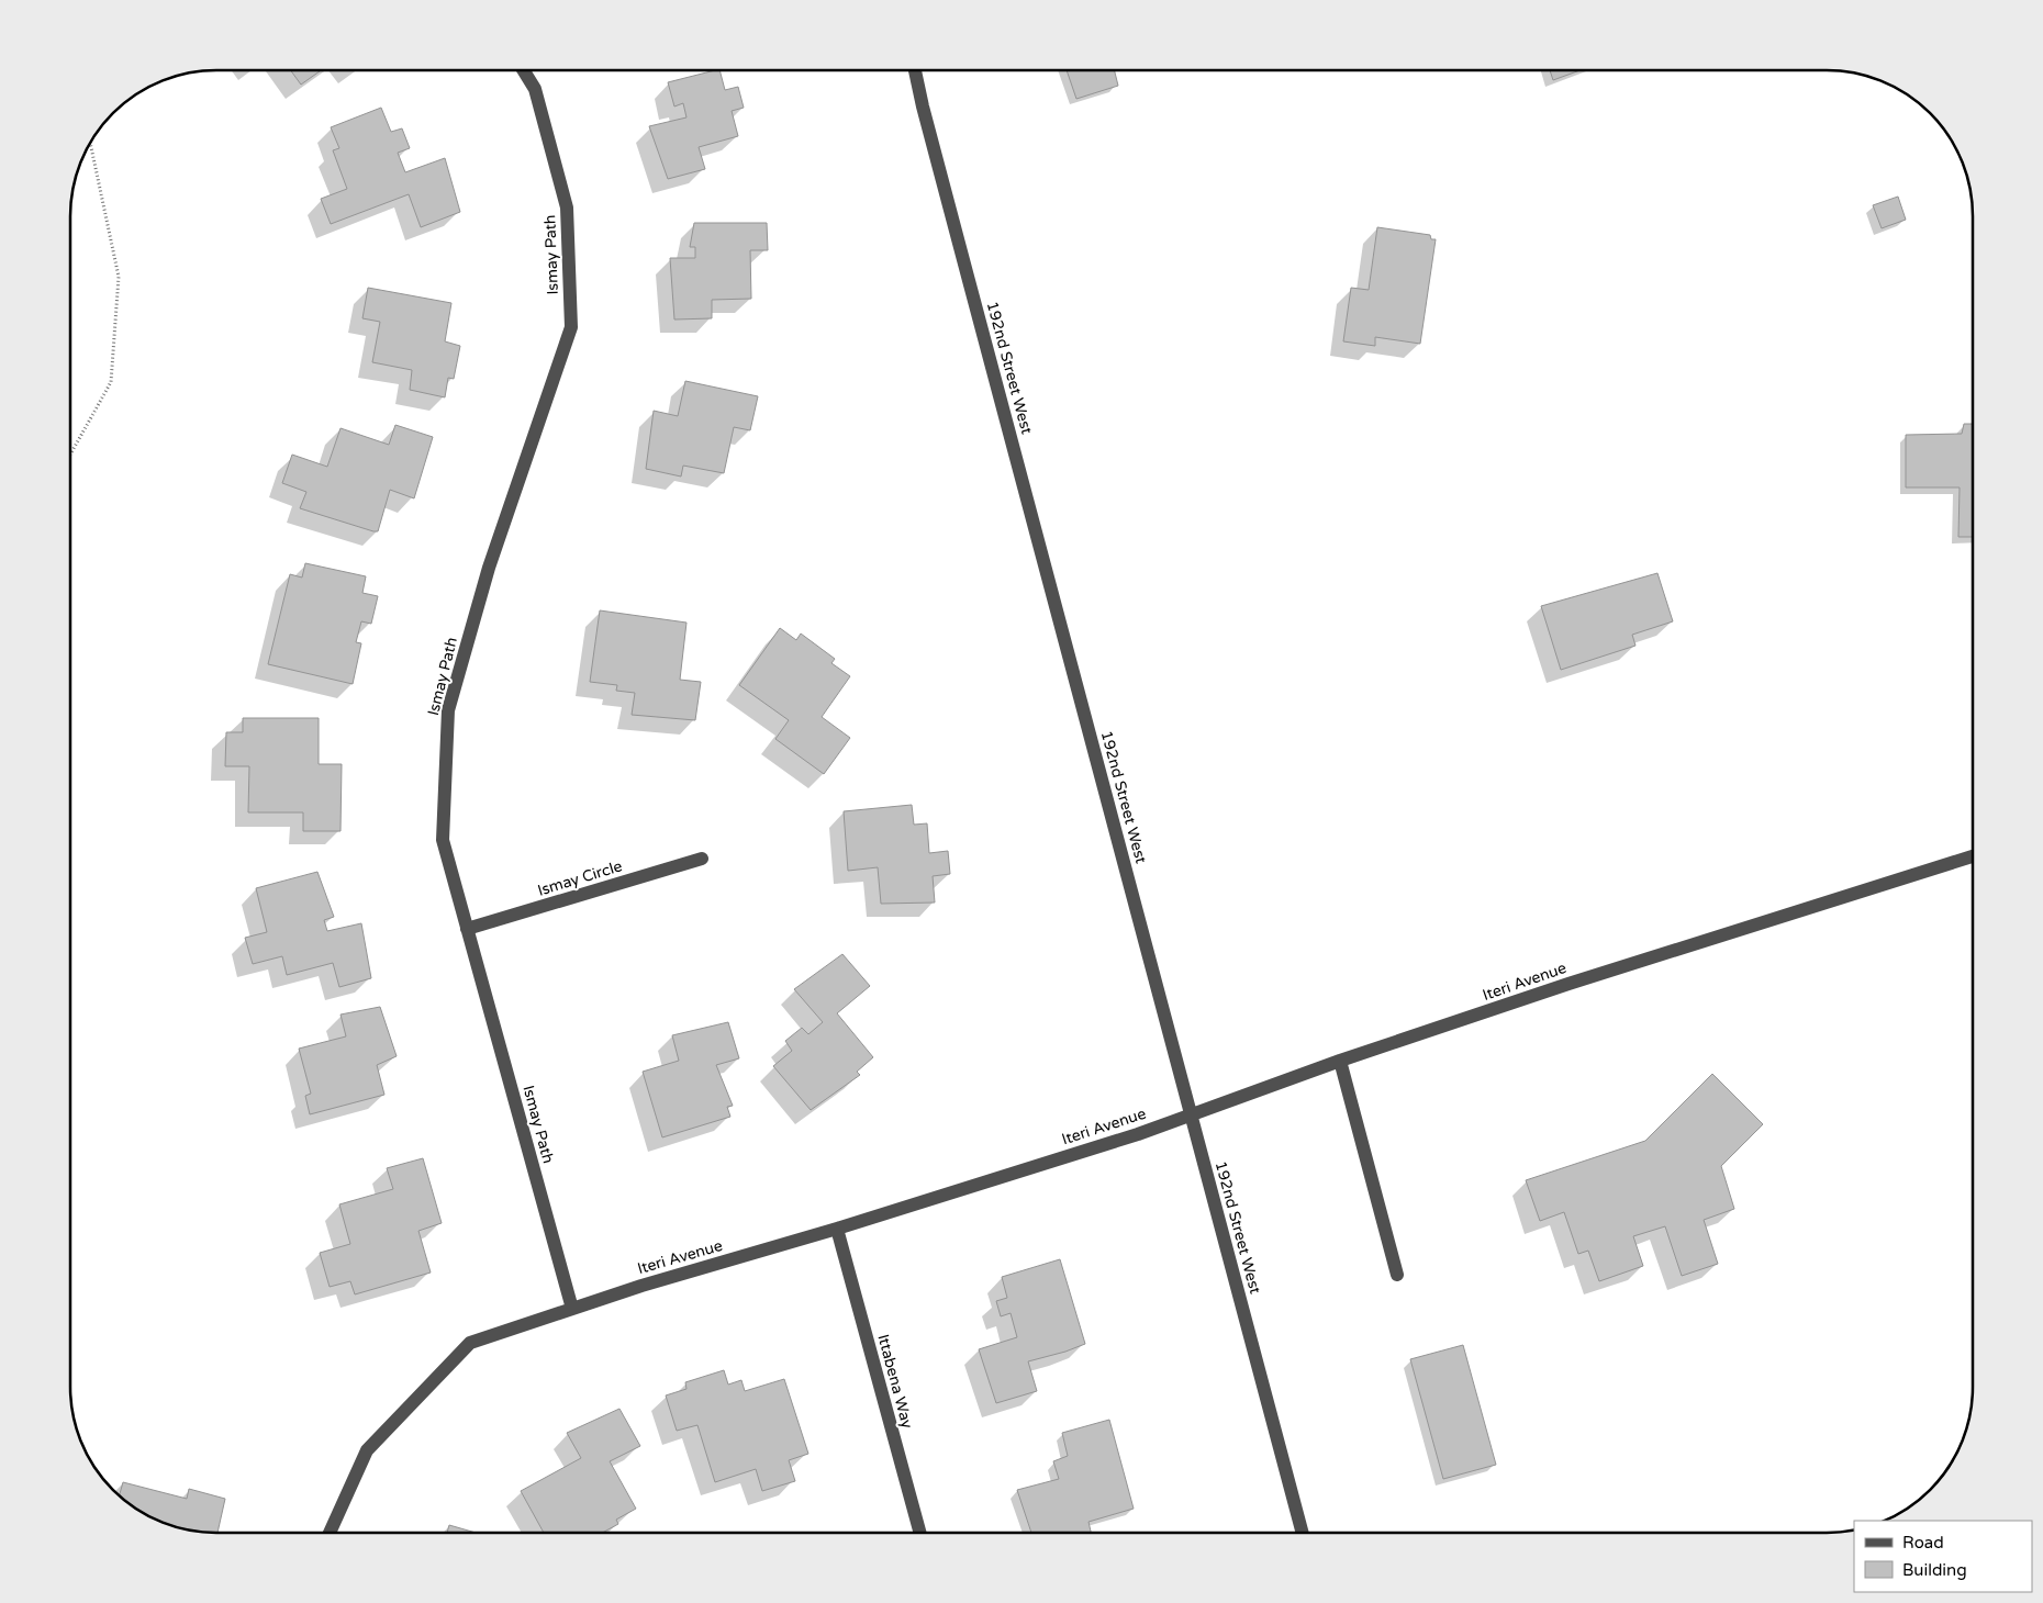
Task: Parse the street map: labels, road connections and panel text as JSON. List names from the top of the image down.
{
  "streets": {
    "street": [
      "Ismay Path",
      "192nd Street West",
      "Ismay Circle",
      "Iteri Avenue",
      "Ittabena Way"
    ]
  },
  "crossings": [
    ["Ismay Path", "Ismay Circle"],
    ["Ismay Path", "Iteri Avenue"],
    ["192nd Street West", "Iteri Avenue"],
    ["Iteri Avenue", "Ittabena Way"]
  ],
  "legend": ["Road", "Building"]
}
